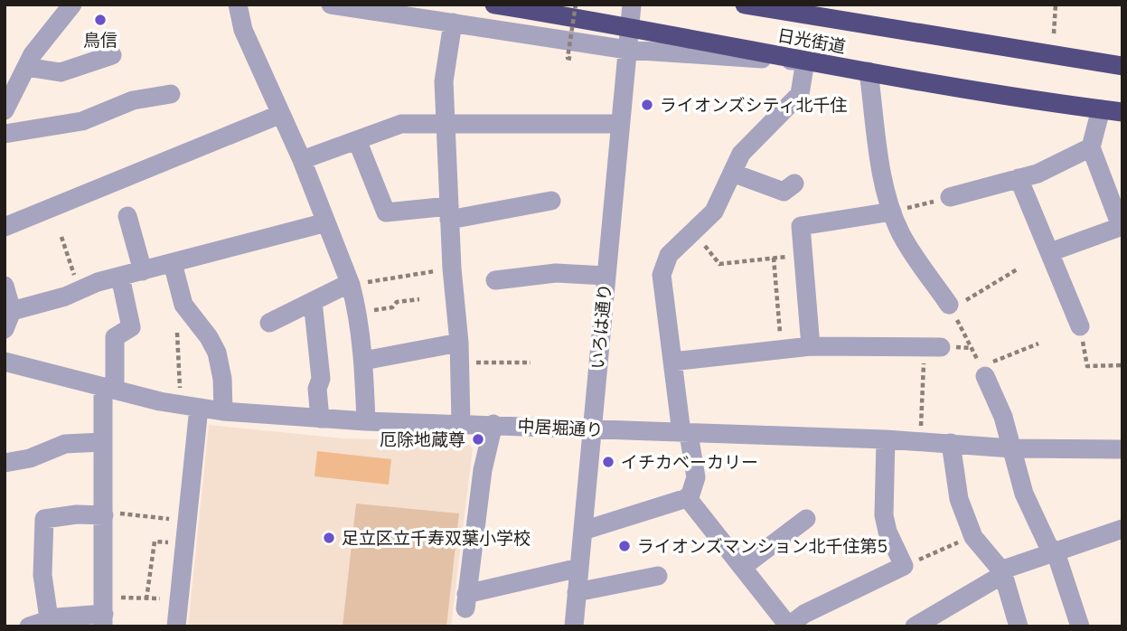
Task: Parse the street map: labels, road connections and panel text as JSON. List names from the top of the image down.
{
  "streets": {
    "highway": ["日光街道"],
    "street": ["いろは通り", "中居堀通り"]
  },
  "crossings": [
    ["日光街道", "いろは通り"],
    ["いろは通り", "中居堀通り"]
  ],
  "places": [
    "鳥信",
    "ライオンズシティ北千住",
    "厄除地蔵尊",
    "イチカベーカリー",
    "足立区立千寿双葉小学校",
    "ライオンズマンション北千住第5"
  ]
}
